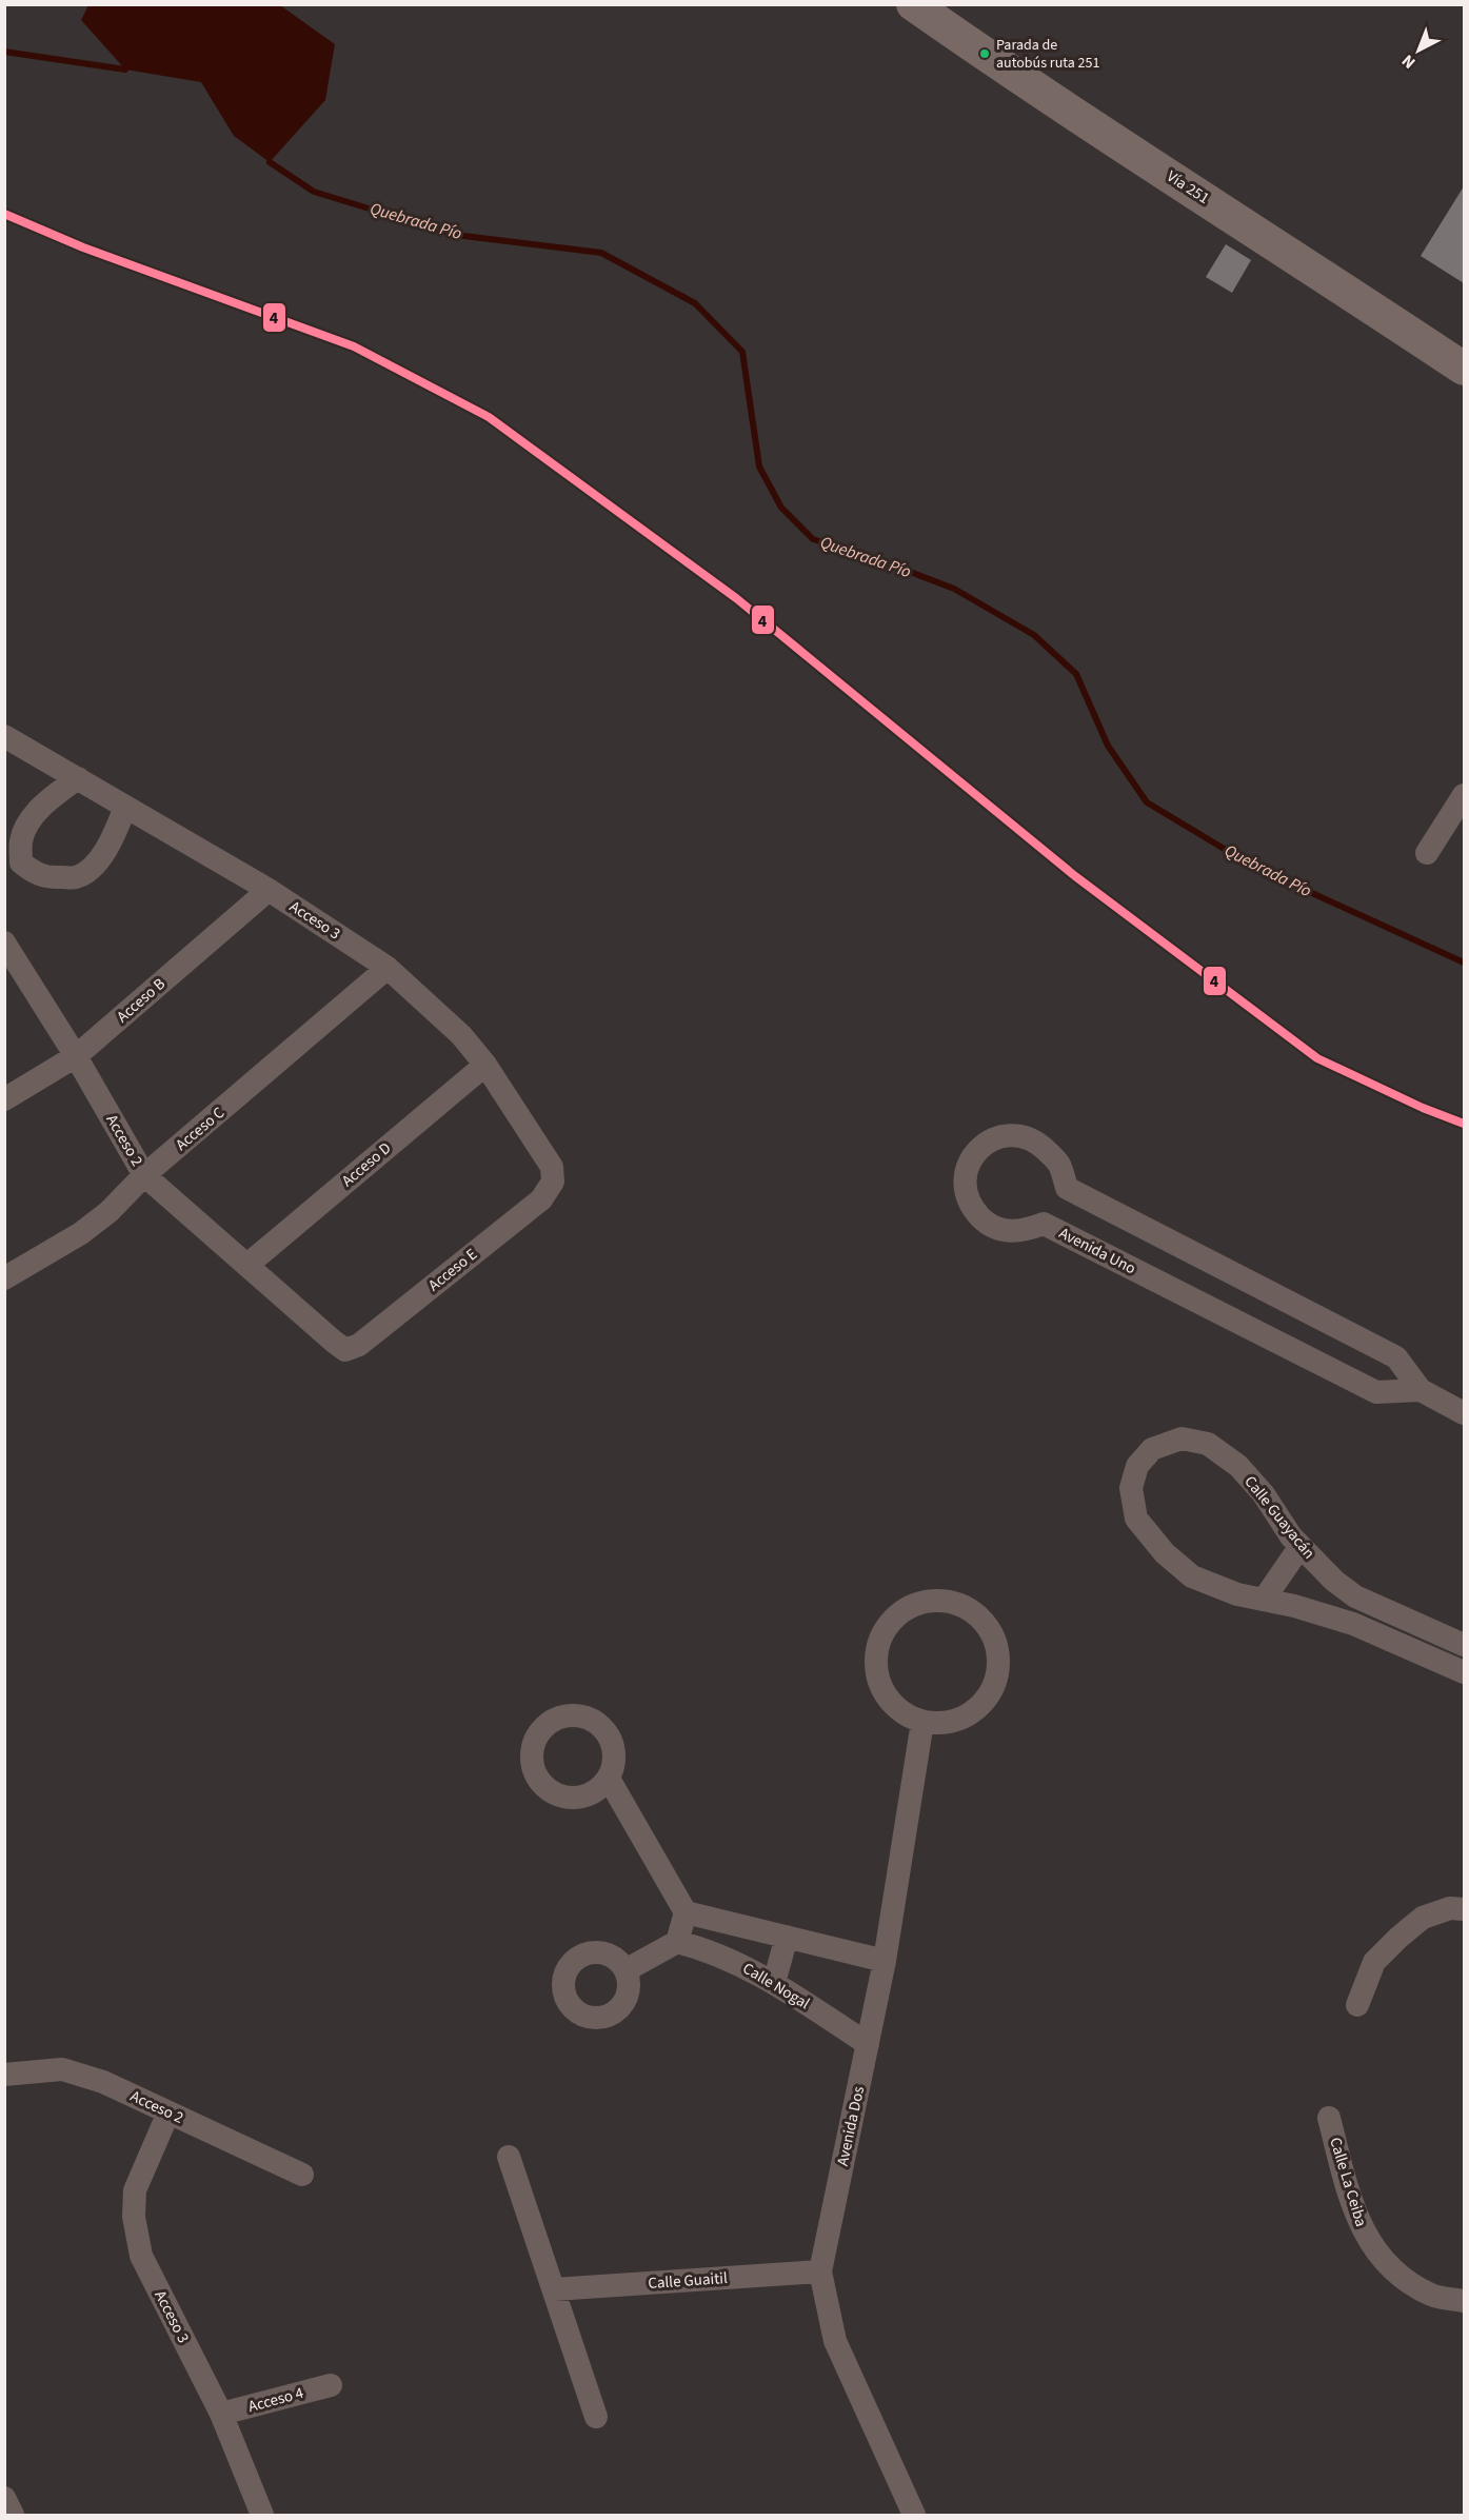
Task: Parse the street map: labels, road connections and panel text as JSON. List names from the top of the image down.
{
  "streets": {
    "main road": ["Vía 251"],
    "street": [
      "Acceso 3",
      "Acceso B",
      "Acceso C",
      "Acceso 2",
      "Acceso D",
      "Avenida Uno",
      "Acceso E",
      "Calle Guayacán",
      "Calle Nogal",
      "Avenida Dos",
      "Calle La Ceiba",
      "Calle Guaitil",
      "Acceso 4"
    ]
  },
  "crossings": [
    ["Acceso 3", "Acceso B"],
    ["Acceso 3", "Acceso C"],
    ["Acceso 3", "Acceso 2"],
    ["Acceso 3", "Acceso D"],
    ["Acceso 3", "Acceso E"],
    ["Acceso 3", "Acceso 4"],
    ["Acceso B", "Acceso 2"],
    ["Acceso C", "Acceso 2"],
    ["Acceso 2", "Acceso D"],
    ["Acceso 2", "Acceso E"],
    ["Calle Nogal", "Avenida Dos"],
    ["Avenida Dos", "Calle Guaitil"]
  ],
  "water": ["Quebrada Pío"],
  "places": ["Parada de autobús ruta 251"],
  "lines": ["rail line 4"],
  "north": "bottom left"
}
